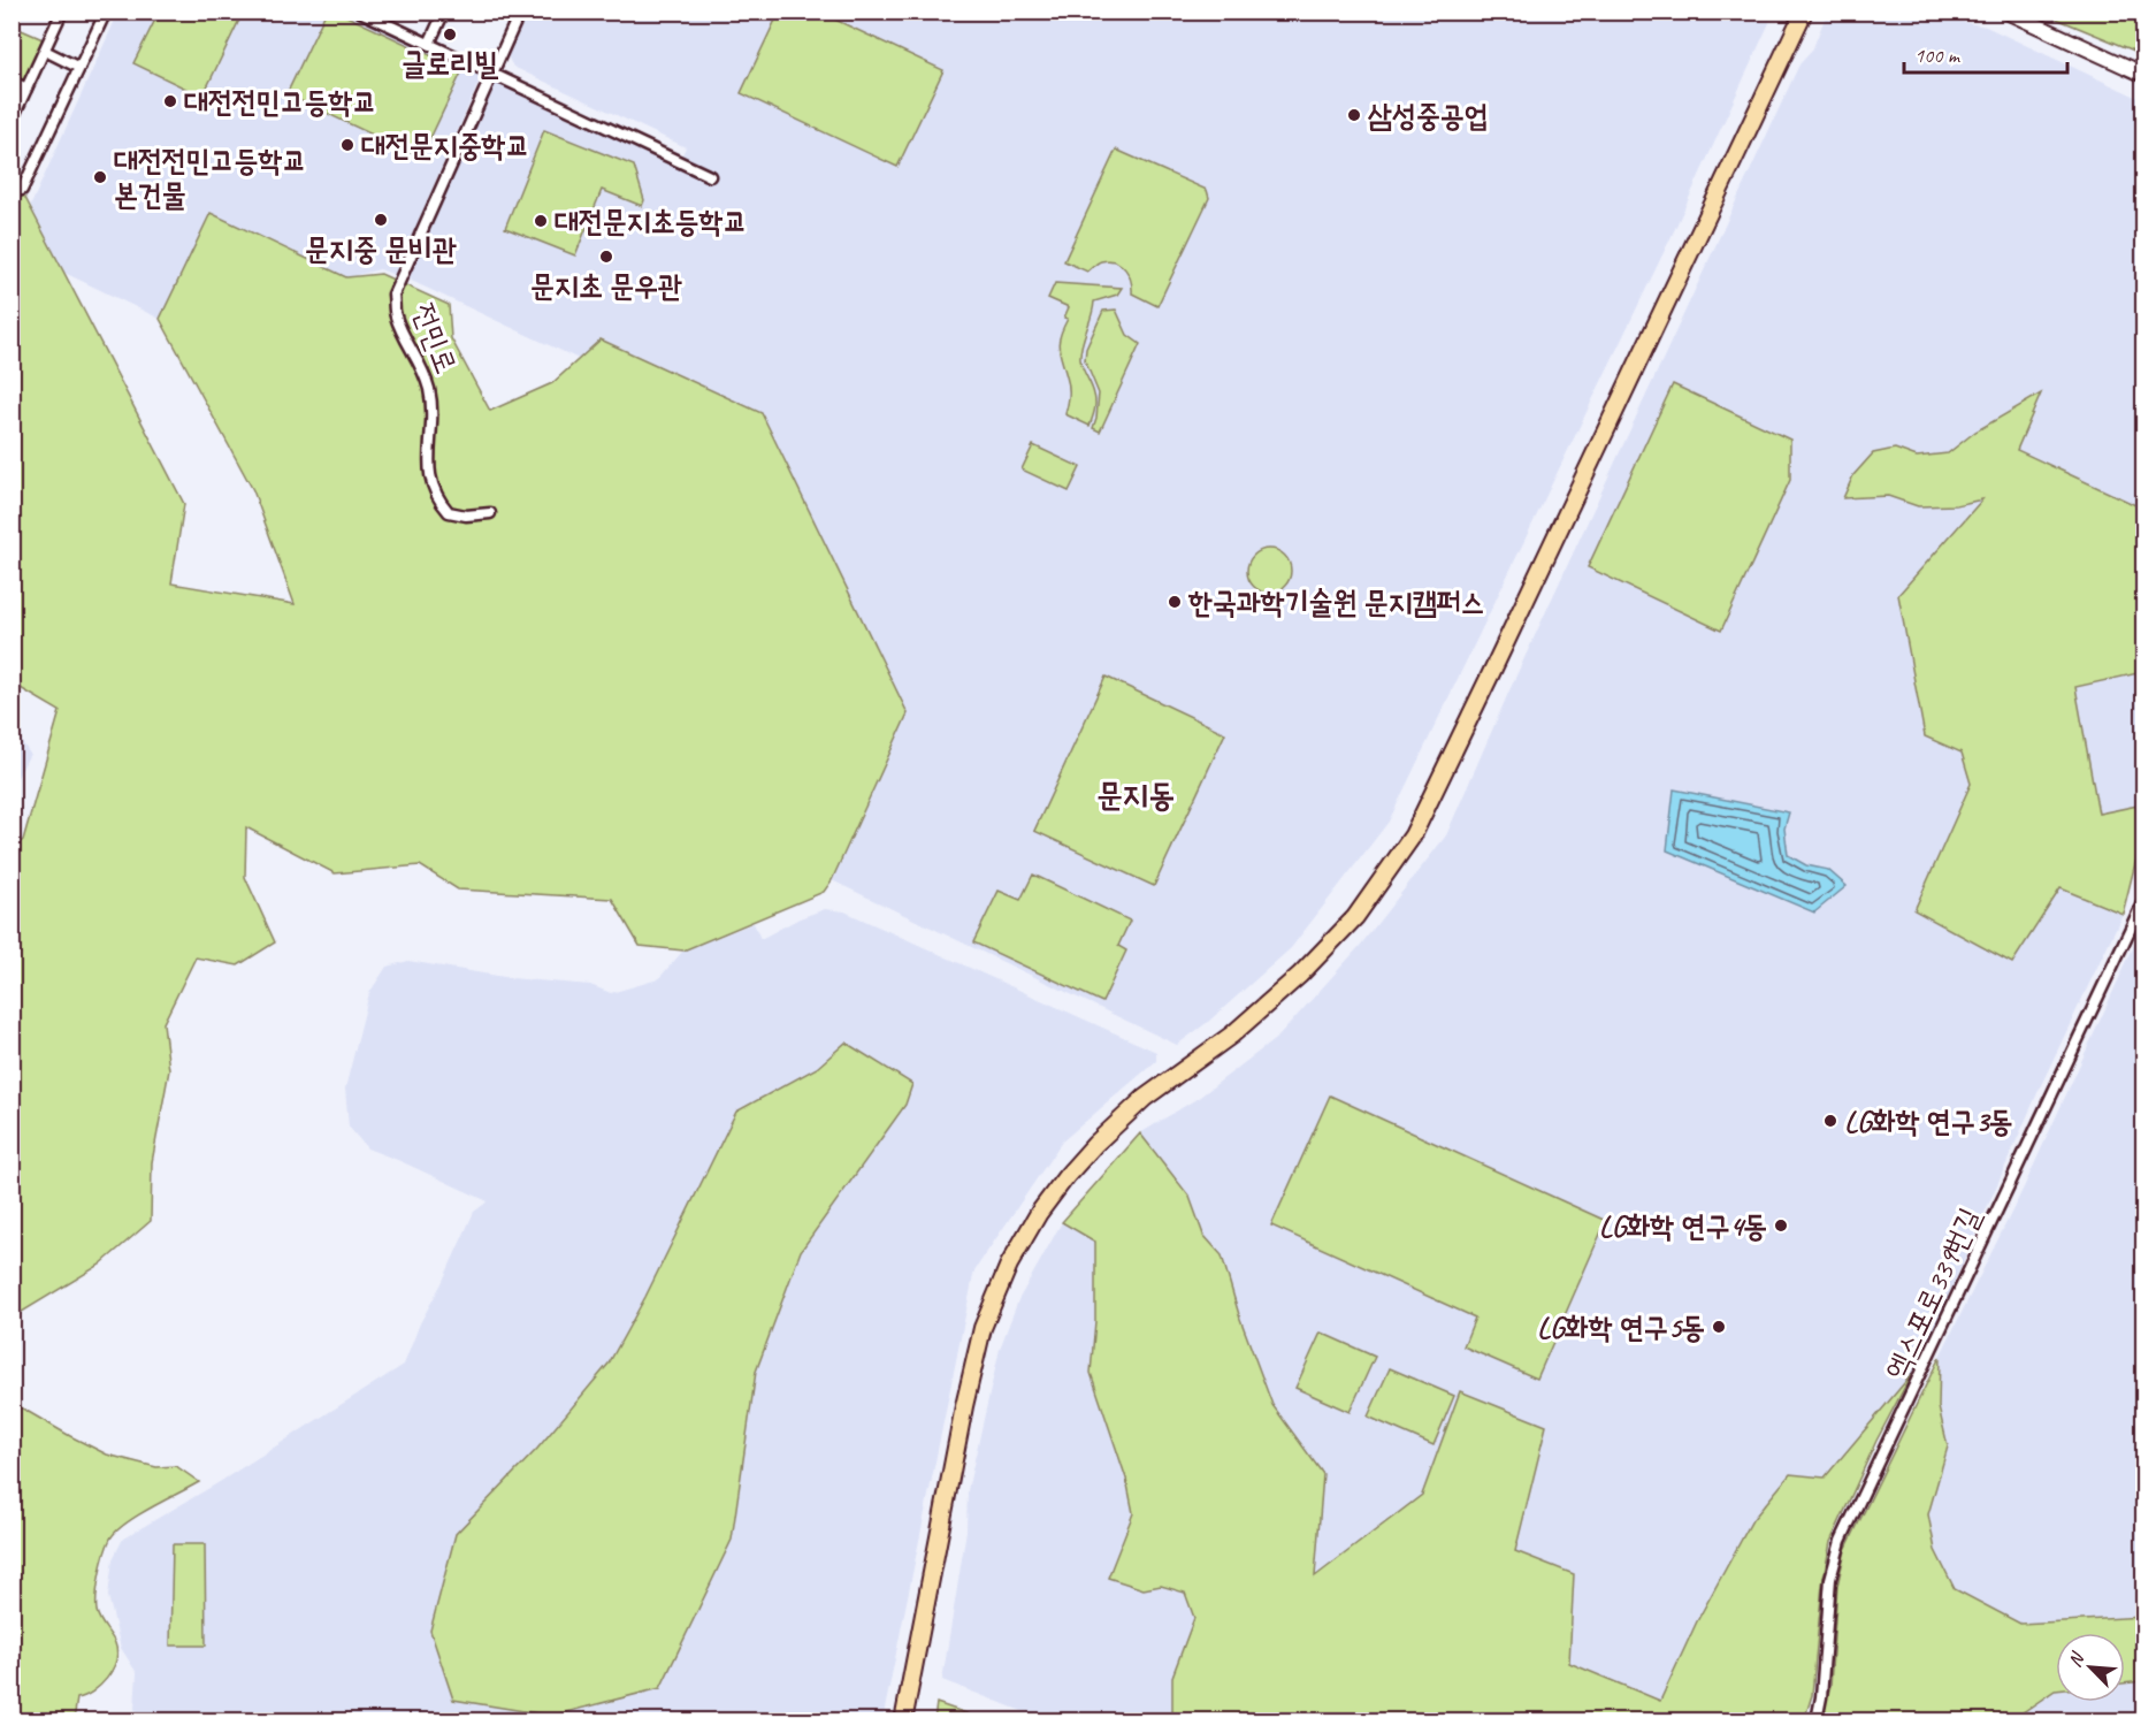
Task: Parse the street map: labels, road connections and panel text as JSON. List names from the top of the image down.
{
  "streets": {
    "street": ["전민로", "엑스포로339번길"]
  },
  "districts": ["문지동"],
  "places": [
    "글로리빌",
    "대전전민고등학교",
    "삼성중공업",
    "대전문지중학교",
    "대전전민고등학교 본건물",
    "문지중 문비관",
    "대전문지초등학교",
    "문지초 문우관",
    "한국과학기술원 문지캠퍼스",
    "LG화학 연구3동",
    "LG화학 연구4동",
    "LG화학 연구5동"
  ],
  "scale_bar": "100 m",
  "north": "top left"
}
